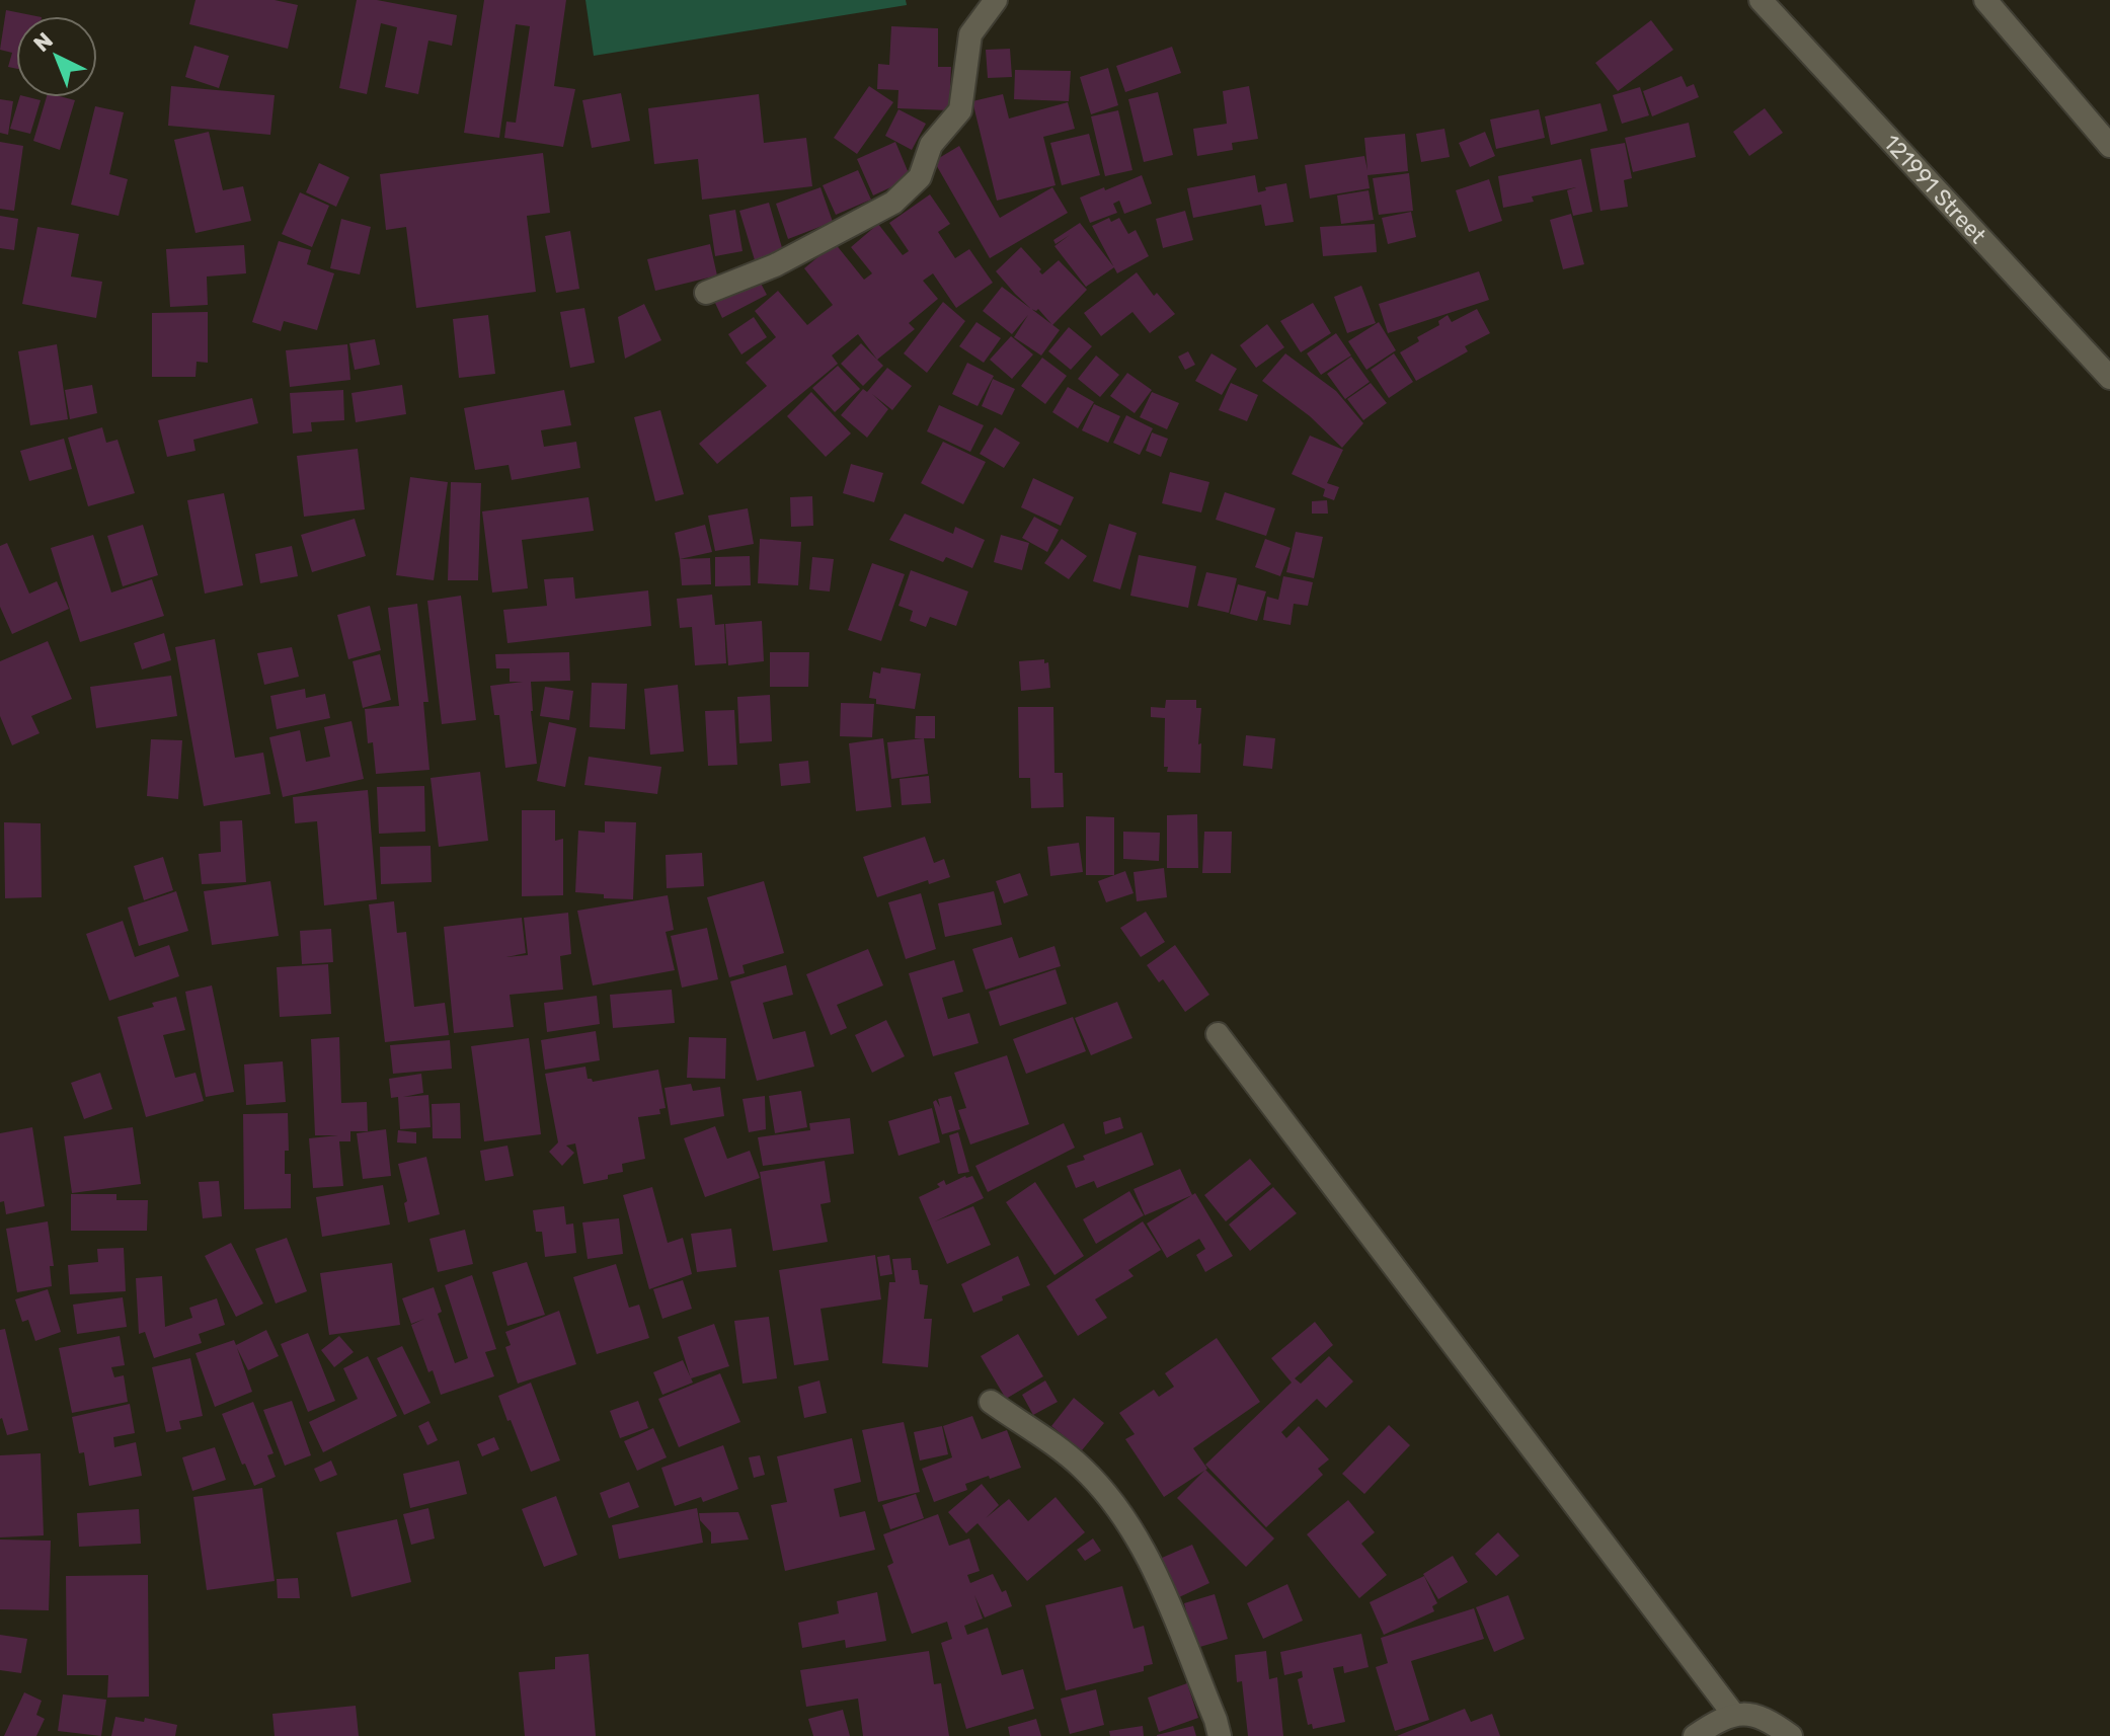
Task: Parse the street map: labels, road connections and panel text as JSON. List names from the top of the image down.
{
  "streets": {
    "street": ["121991 Street"]
  },
  "north": "top left"
}
